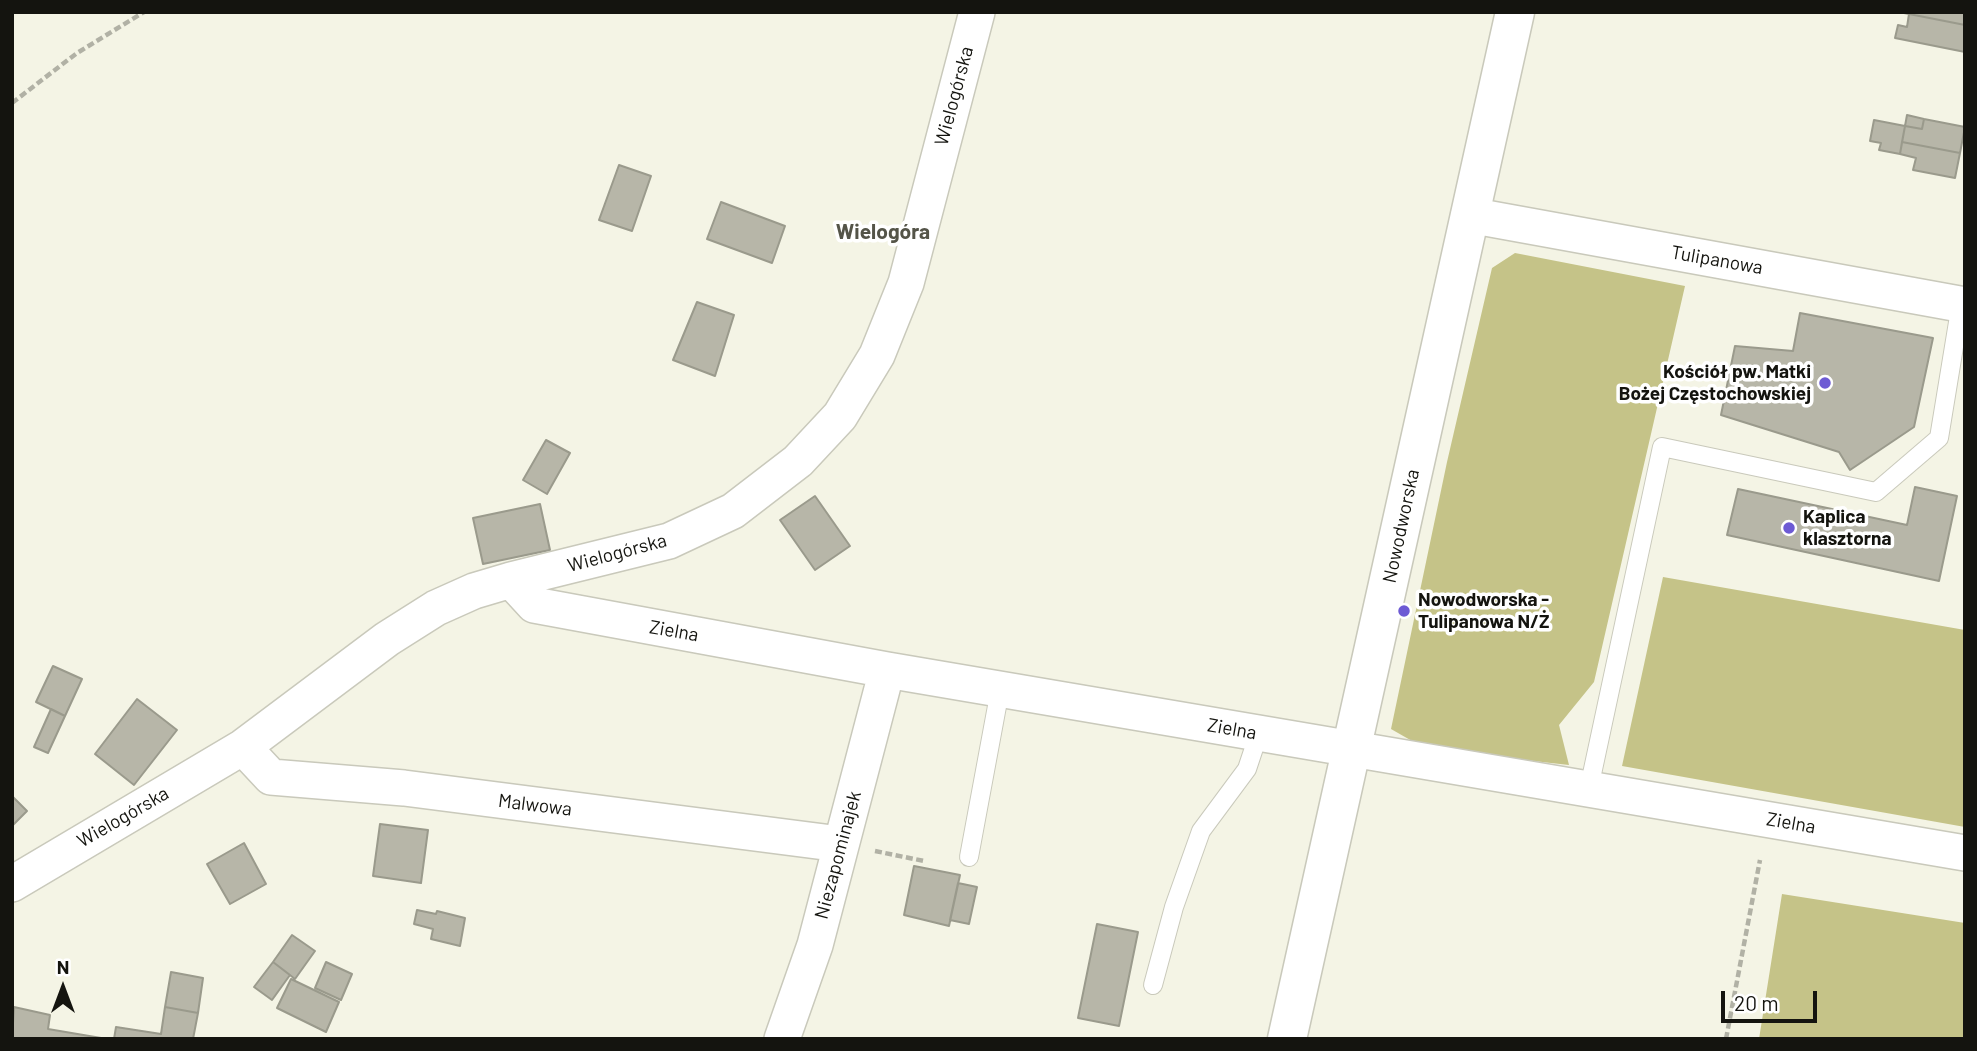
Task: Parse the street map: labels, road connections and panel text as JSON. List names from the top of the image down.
{
  "streets": {
    "street": [
      "Wielogórska",
      "Tulipanowa",
      "Nowodworska",
      "Zielna",
      "Malwowa",
      "Niezapominajek"
    ]
  },
  "crossings": [
    ["Wielogórska", "Zielna"],
    ["Wielogórska", "Malwowa"],
    ["Tulipanowa", "Nowodworska"],
    ["Nowodworska", "Zielna"],
    ["Zielna", "Niezapominajek"],
    ["Malwowa", "Niezapominajek"]
  ],
  "districts": ["Wielogóra"],
  "places": ["Kościół pw. Matki Bożej Częstochowskiej", "Kaplica klasztorna", "Nowodworska - Tulipanowa N/Ż"],
  "scale_bar": "20 m",
  "north": "top"
}
